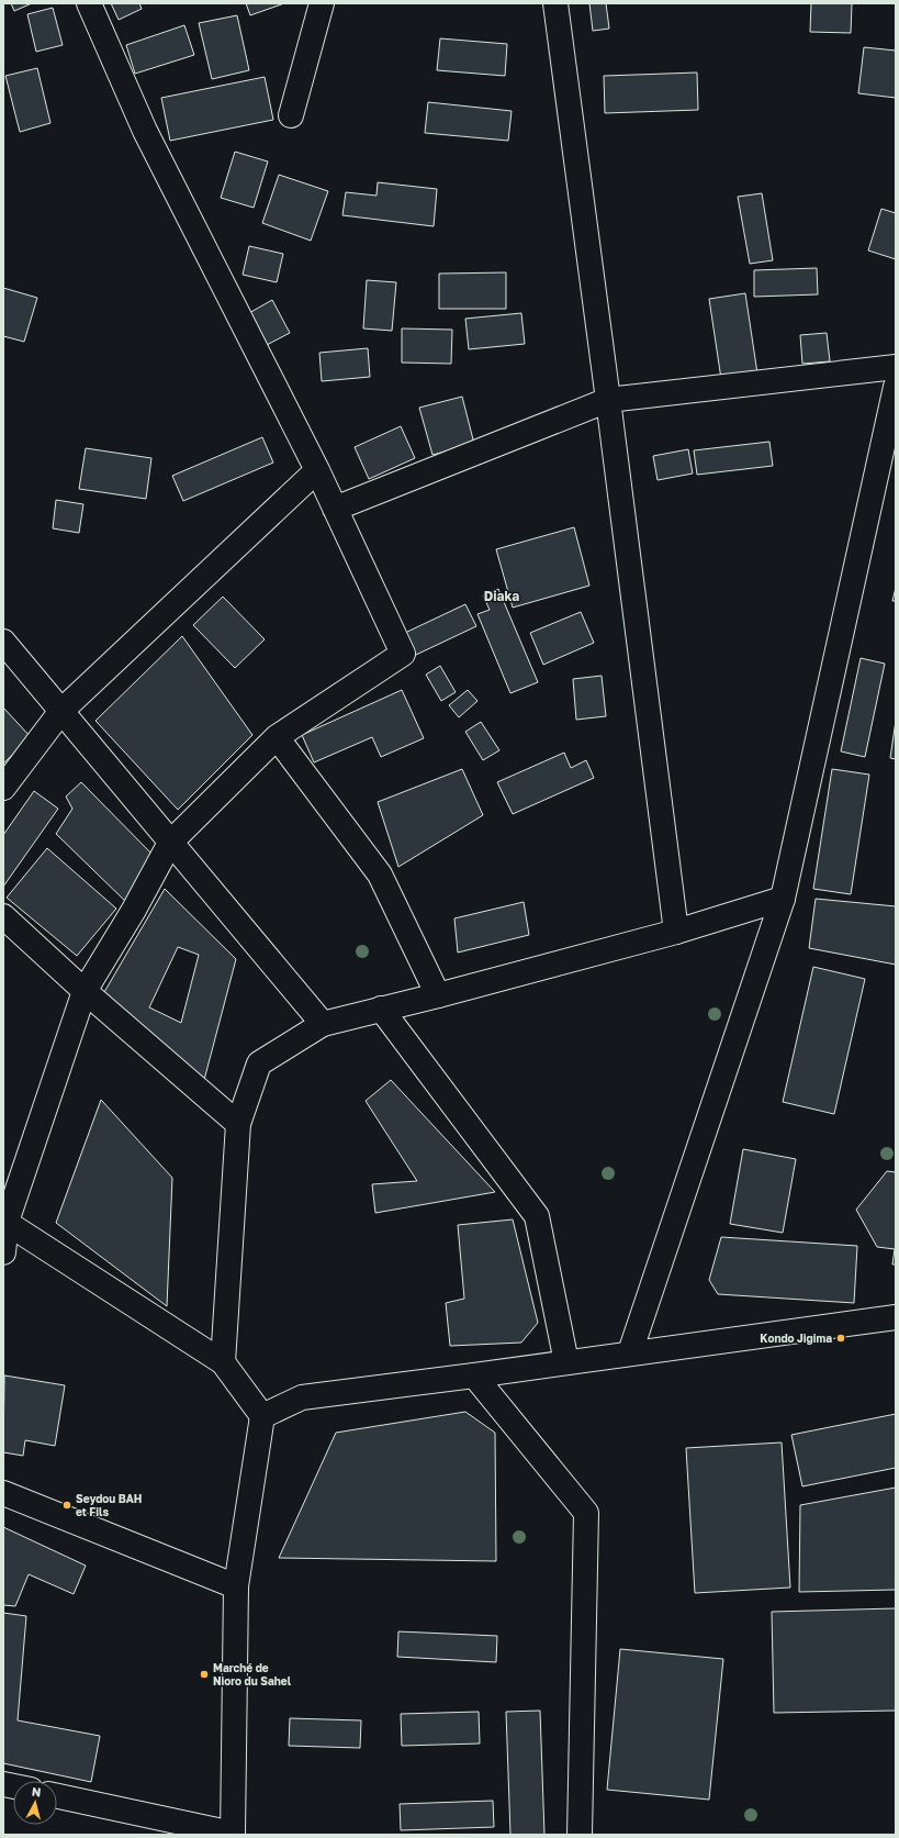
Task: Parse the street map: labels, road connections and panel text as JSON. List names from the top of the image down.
{
  "districts": ["Diaka"],
  "places": ["Kondo Jigima", "Seydou BAH et Fils", "Marché de Nioro du Sahel"],
  "north": "top"
}
